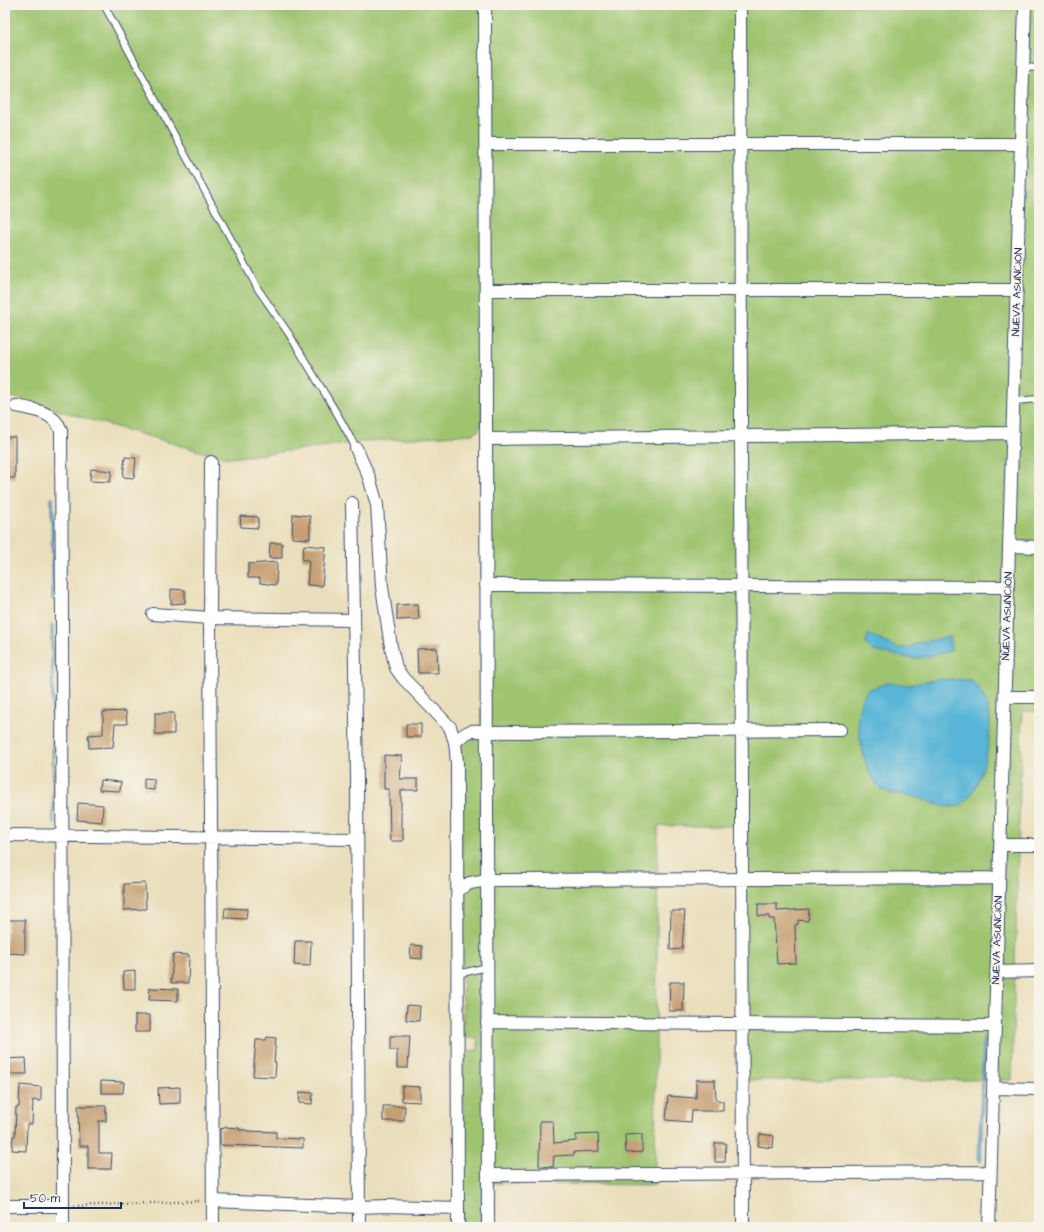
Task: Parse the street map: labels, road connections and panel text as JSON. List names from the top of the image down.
{
  "streets": {
    "street": ["NUEVA ASUNCIÓN"]
  },
  "scale_bar": "50 m"
}
